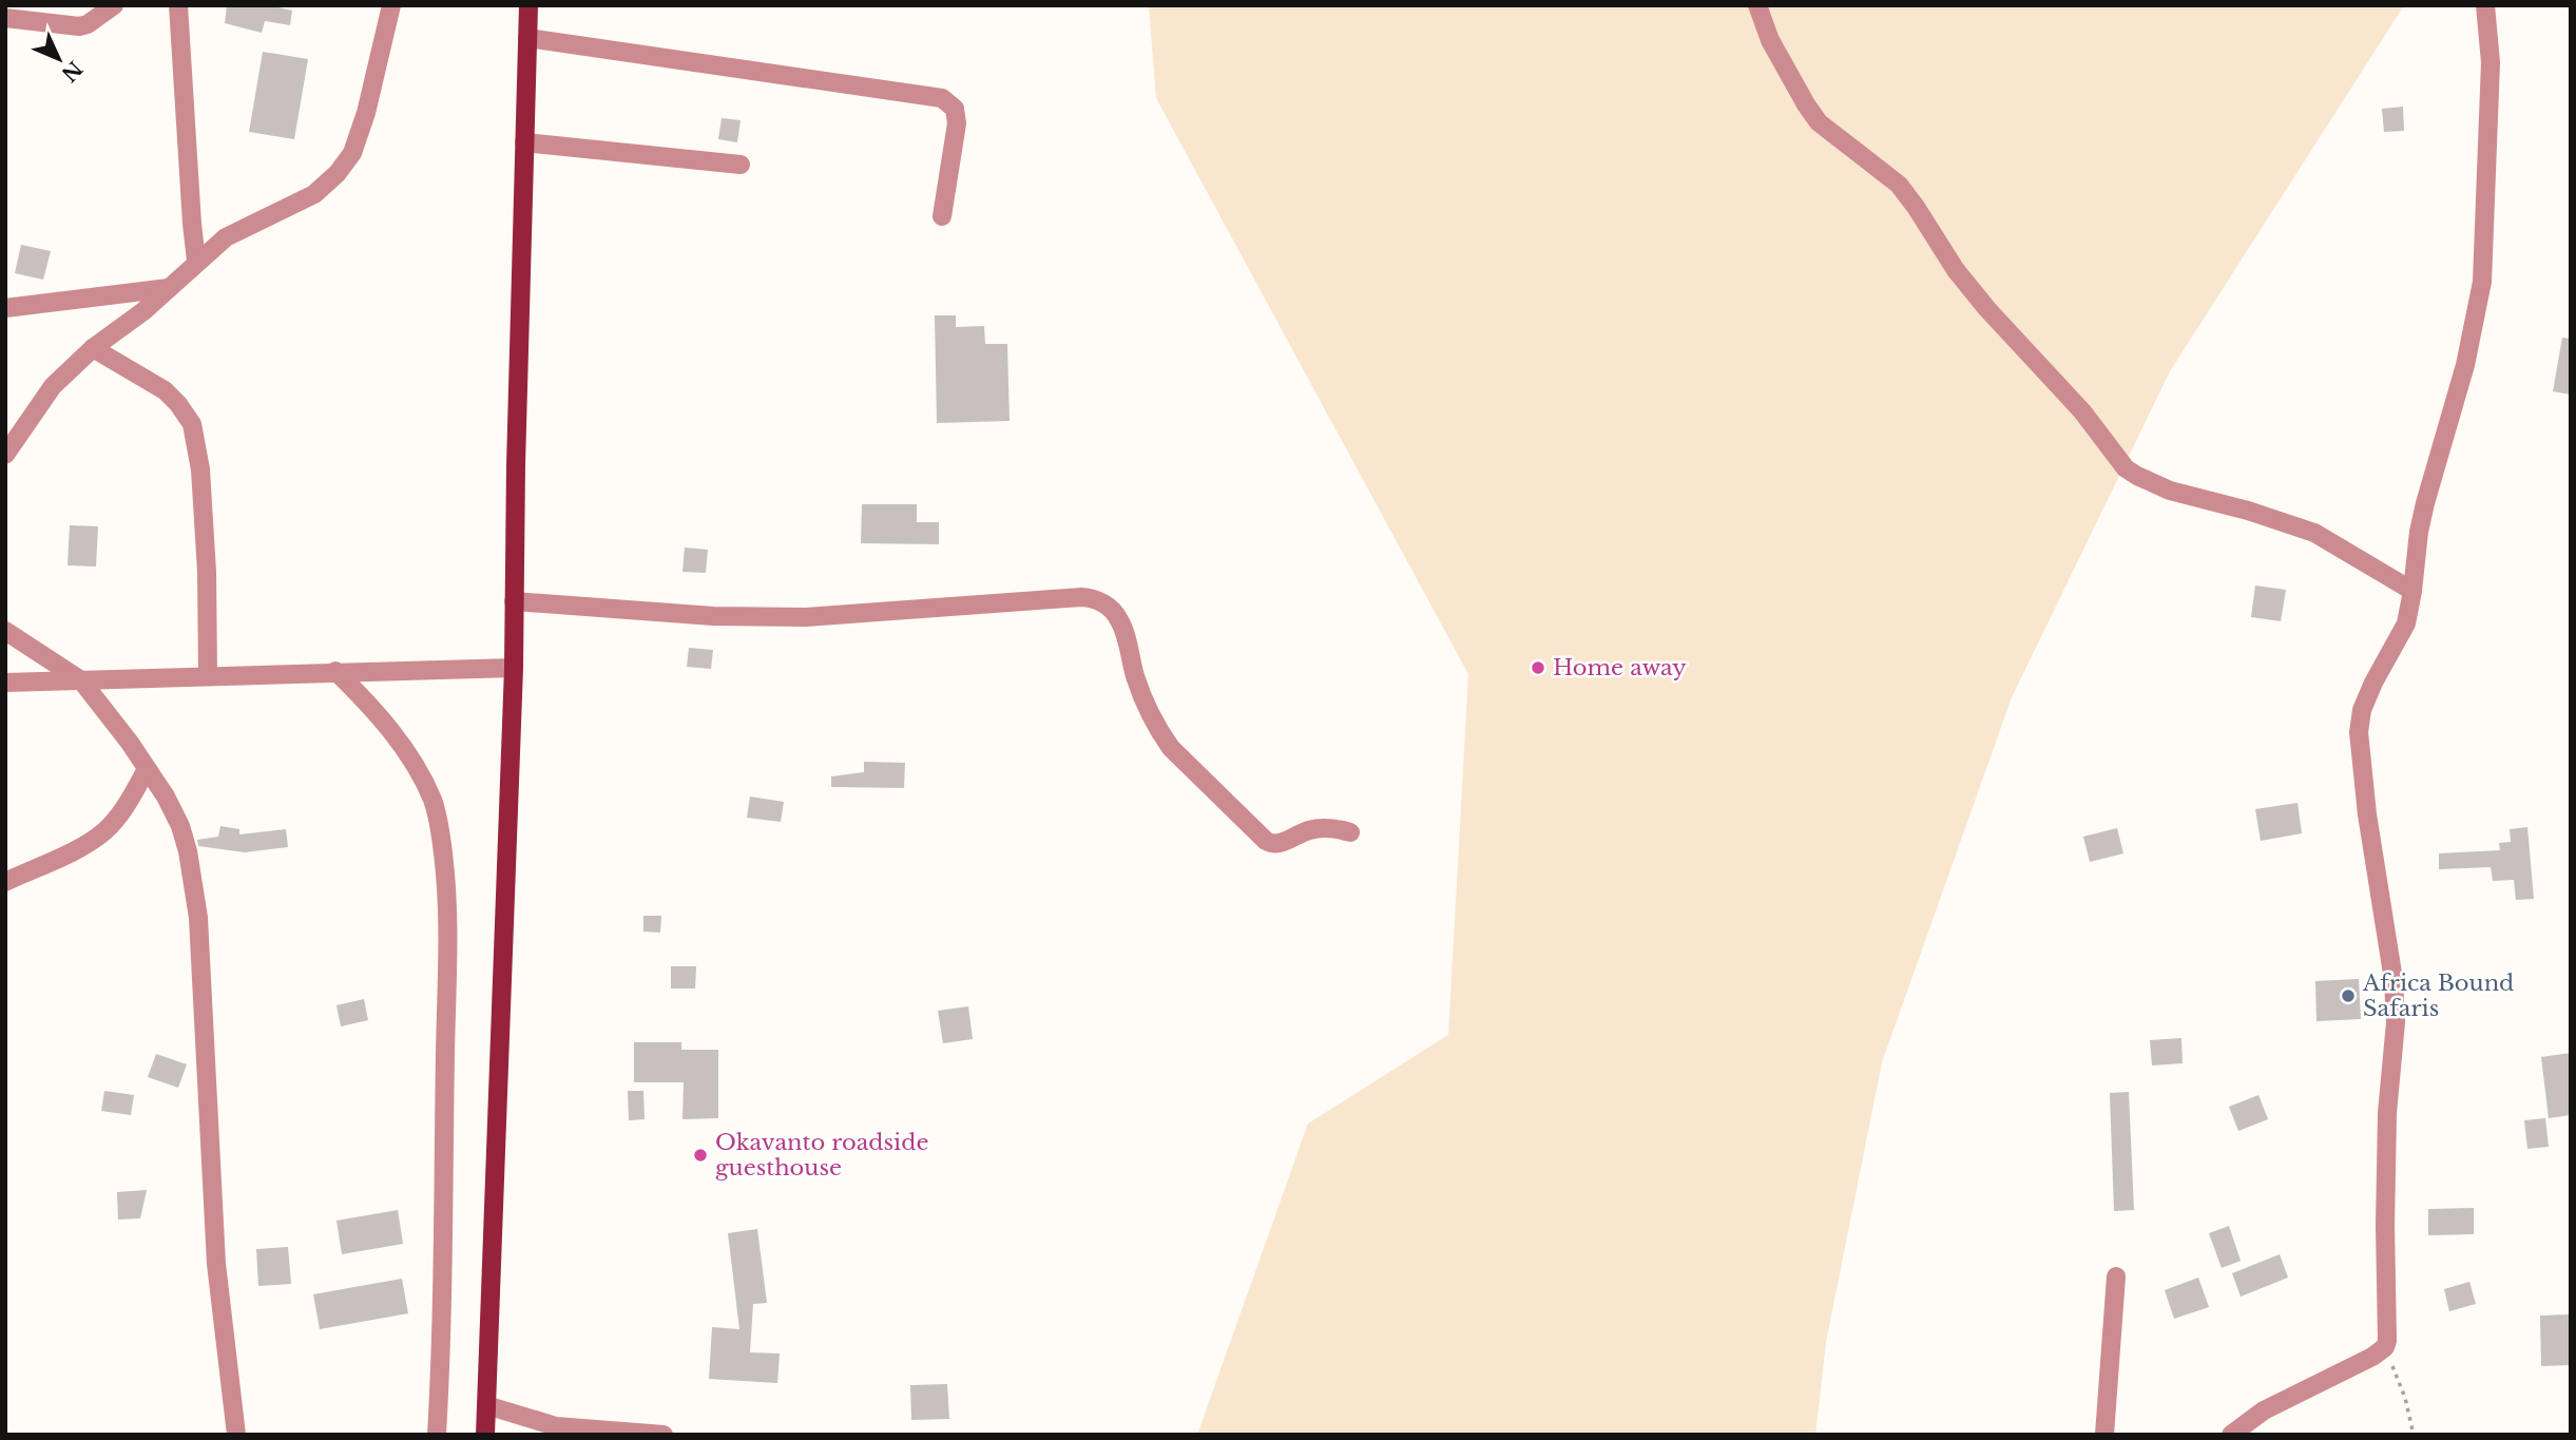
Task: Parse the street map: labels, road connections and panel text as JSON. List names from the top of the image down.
{
  "places": ["Home away", "Africa Bound Safaris", "Okavanto roadside guesthouse"],
  "north": "bottom right"
}
